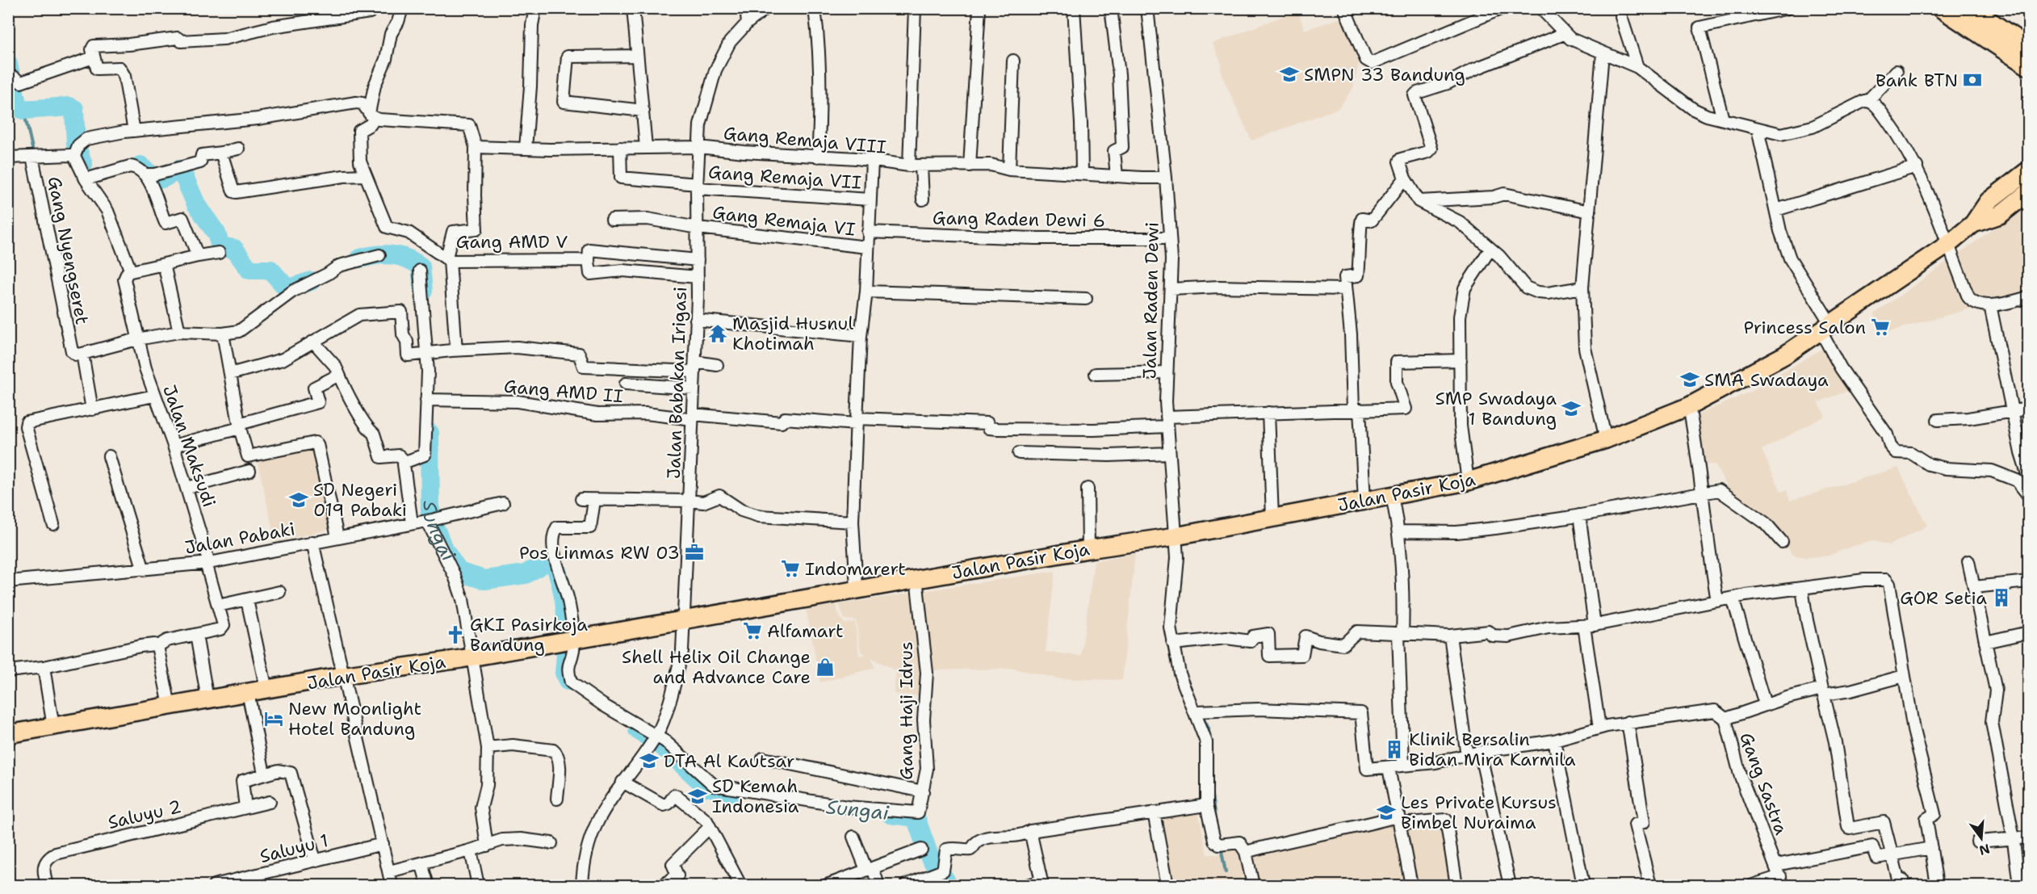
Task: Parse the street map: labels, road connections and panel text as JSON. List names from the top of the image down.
{
  "streets": {
    "main road": ["Jalan Pasir Koja"],
    "street": [
      "Gang Remaja VIII",
      "Gang Remaja VII",
      "Gang Raden Dewi 6",
      "Gang Remaja VI",
      "Gang AMD V",
      "Gang Nyengseret",
      "Jalan Raden Dewi",
      "Jalan Babakan Irigasi",
      "Gang AMD II",
      "Jalan Maksudi",
      "Jalan Pabaki",
      "Gang Haji Idrus",
      "Gang Sastra",
      "Saluyu 2",
      "Saluyu 1"
    ]
  },
  "crossings": [
    ["Gang Remaja VIII", "Gang Remaja VII"],
    ["Gang Remaja VIII", "Jalan Raden Dewi"],
    ["Gang Remaja VIII", "Jalan Babakan Irigasi"],
    ["Gang Remaja VII", "Jalan Babakan Irigasi"],
    ["Gang Raden Dewi 6", "Jalan Raden Dewi"],
    ["Gang Remaja VI", "Jalan Babakan Irigasi"],
    ["Gang AMD V", "Jalan Babakan Irigasi"],
    ["Jalan Raden Dewi", "Gang AMD II"],
    ["Jalan Raden Dewi", "Jalan Pasir Koja"],
    ["Jalan Babakan Irigasi", "Gang AMD II"],
    ["Jalan Babakan Irigasi", "Jalan Pasir Koja"],
    ["Jalan Babakan Irigasi", "Gang Haji Idrus"],
    ["Jalan Maksudi", "Jalan Pabaki"],
    ["Jalan Pasir Koja", "Gang Haji Idrus"]
  ],
  "water": ["Sungai"],
  "places": {
    "school or university": [
      "SMPN 33 Bandung",
      "SMA Swadaya",
      "SMP Swadaya 1 Bandung",
      "SD Negeri 019 Pabaki",
      "DTA Al Kautsar",
      "SD Kemah Indonesia",
      "Les Private Kursus Bimbel Nuraima"
    ],
    "bank": ["Bank BTN"],
    "supermarket": ["Princess Salon", "Indomarert", "Alfamart"],
    "temple": ["Masjid Husnul Khotimah"],
    "office": ["Pos Linmas RW 03"],
    "building": ["GOR Setia", "Klinik Bersalin Bidan Mira Karmila"],
    "church": ["GKI Pasirkoja Bandung"],
    "shop": ["Shell Helix Oil Change and Advance Care"],
    "hotel": ["New Moonlight Hotel Bandung"]
  },
  "north": "bottom"
}
